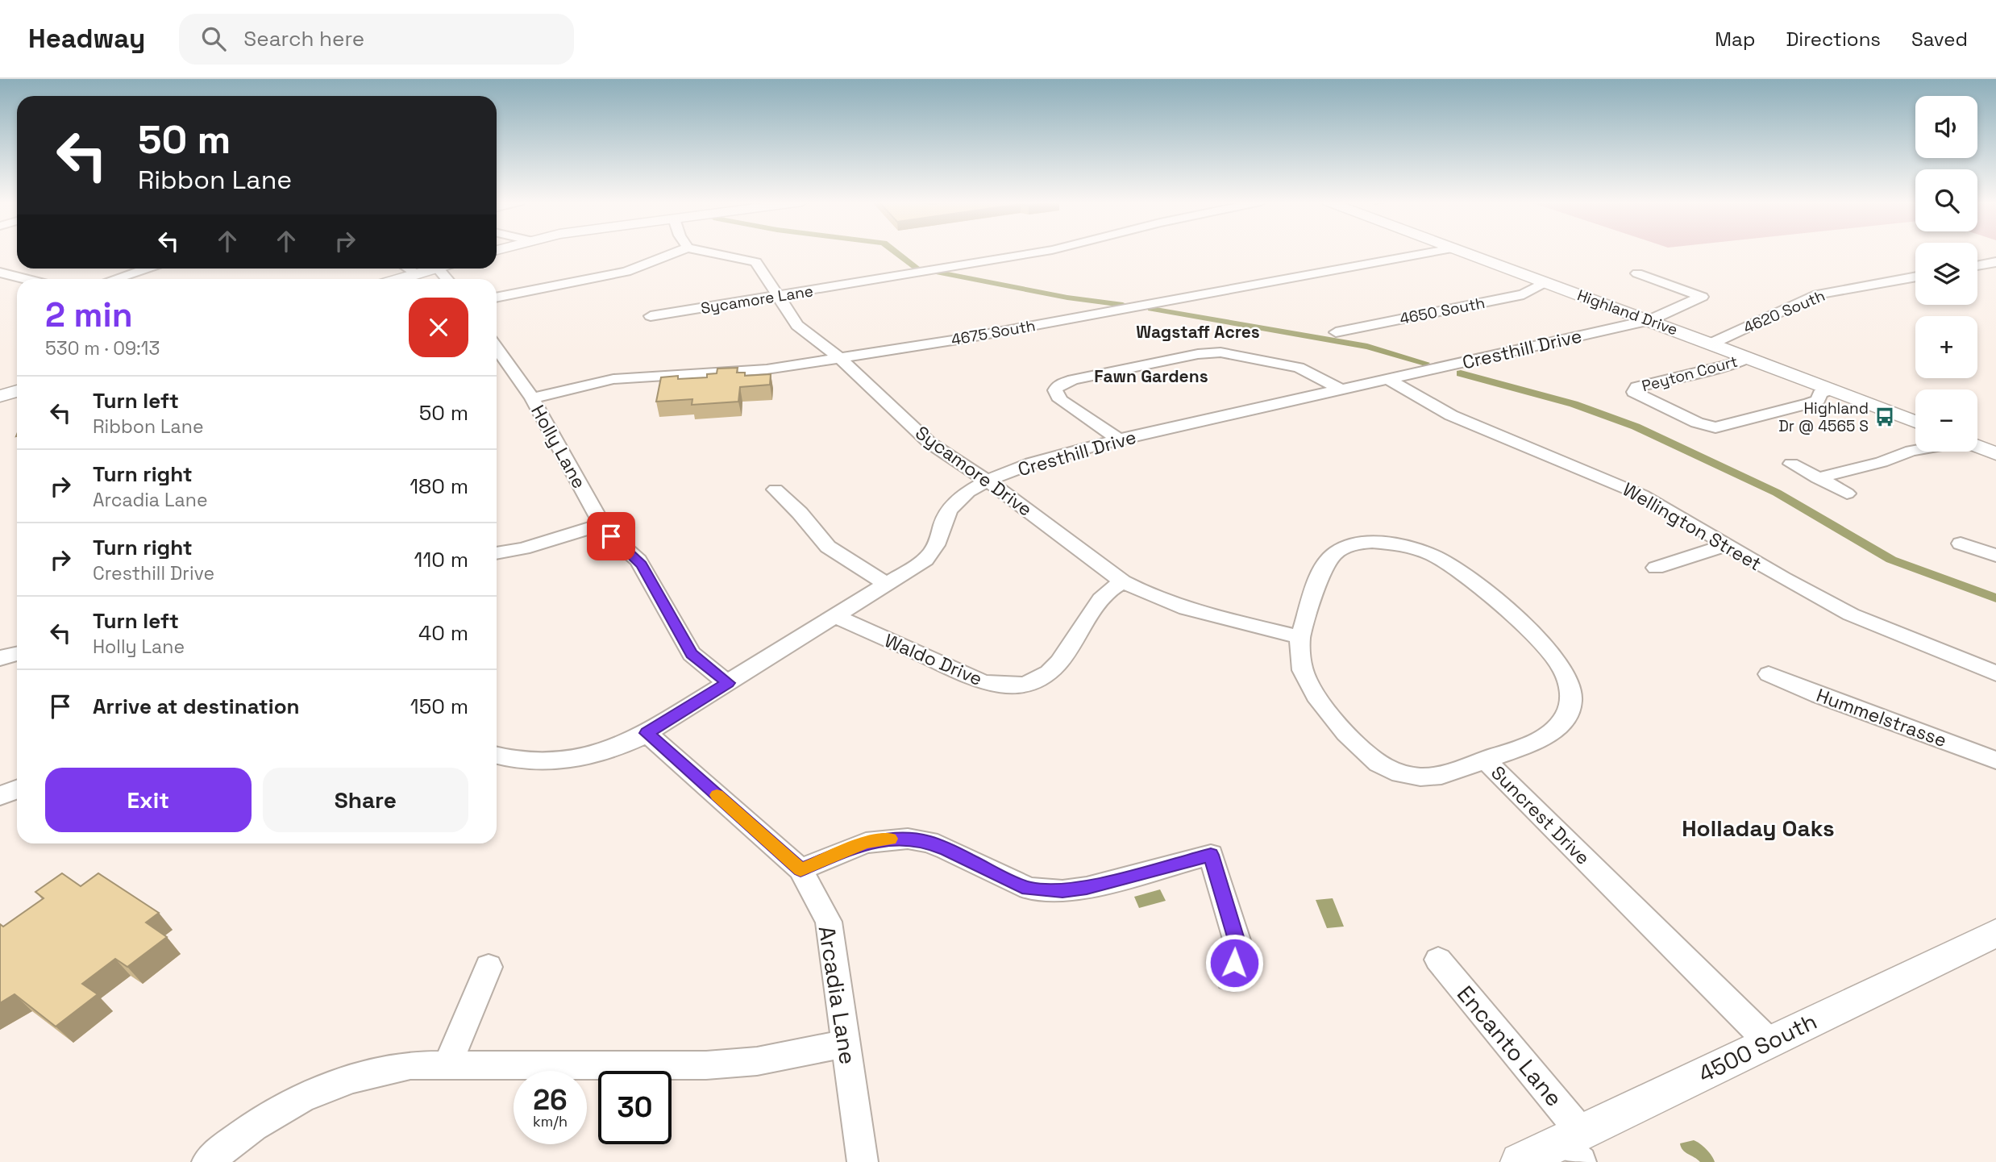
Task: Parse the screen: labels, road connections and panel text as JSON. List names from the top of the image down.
{
  "streets": {
    "main road": ["Highland Drive", "4500 South"],
    "street": [
      "Sycamore Lane",
      "4650 South",
      "4620 South",
      "4675 South",
      "Cresthill Drive",
      "Peyton Court",
      "Holly Lane",
      "Sycamore Drive",
      "Wellington Street",
      "Waldo Drive",
      "Hummelstrasse",
      "Suncrest Drive",
      "Arcadia Lane",
      "Encanto Lane"
    ]
  },
  "crossings": [
    ["Sycamore Lane", "Sycamore Drive"],
    ["4650 South", "Highland Drive"],
    ["4620 South", "Highland Drive"],
    ["Highland Drive", "Cresthill Drive"],
    ["Highland Drive", "Peyton Court"],
    ["4675 South", "Holly Lane"],
    ["4675 South", "Sycamore Drive"],
    ["Cresthill Drive", "Holly Lane"],
    ["Cresthill Drive", "Sycamore Drive"],
    ["Cresthill Drive", "Wellington Street"],
    ["Cresthill Drive", "Waldo Drive"],
    ["Cresthill Drive", "Arcadia Lane"],
    ["Sycamore Drive", "Waldo Drive"],
    ["Sycamore Drive", "Suncrest Drive"],
    ["Suncrest Drive", "4500 South"],
    ["Encanto Lane", "4500 South"]
  ],
  "districts": ["Wagstaff Acres", "Fawn Gardens", "Holladay Oaks"],
  "places": {
    "bus stop": ["Highland Dr @ 4565 S"]
  },
  "page": {
    "header": "Headway",
    "search": "Search here",
    "nav": ["Map", "Directions", "Saved"],
    "map_buttons": ["+", "−"],
    "turn": ["50 m", "Ribbon Lane"],
    "heading": ["2 min", "530 m · 09:13"],
    "list": [
      {
        "name": "Turn left",
        "note": "Ribbon Lane",
        "value": "50 m"
      },
      {
        "name": "Turn right",
        "note": "Arcadia Lane",
        "value": "180 m"
      },
      {
        "name": "Turn right",
        "note": "Cresthill Drive",
        "value": "110 m"
      },
      {
        "name": "Turn left",
        "note": "Holly Lane",
        "value": "40 m"
      },
      {
        "name": "Arrive at destination",
        "value": "150 m"
      }
    ],
    "buttons": ["Exit", "Share"],
    "speed": "26 km/h",
    "limit": "30"
  }
}
